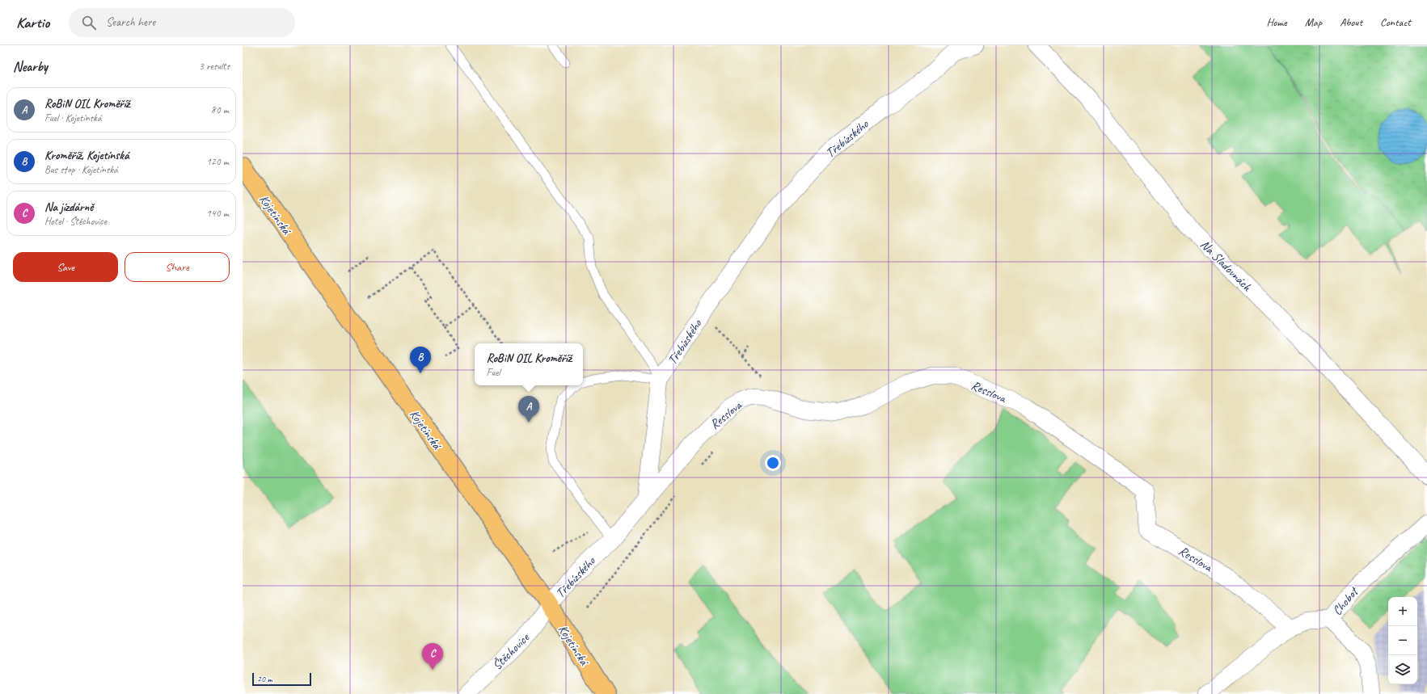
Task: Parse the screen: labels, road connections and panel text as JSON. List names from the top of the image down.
{
  "streets": {
    "main road": ["Kojetínská"],
    "street": [
      "Třebízského",
      "Na Sladovnách",
      "Resslova",
      "Chobot",
      "Štěchovice"
    ]
  },
  "crossings": [
    ["Třebízského", "Kojetínská"],
    ["Třebízského", "Resslova"],
    ["Třebízského", "Štěchovice"],
    ["Kojetínská", "Štěchovice"],
    ["Resslova", "Chobot"]
  ],
  "scale_bar": "20 m",
  "page": {
    "header": "Kartio",
    "search": "Search here",
    "nav": [
      "Home",
      "Map",
      "About",
      "Contact"
    ],
    "heading": ["Nearby", "3 results"],
    "list": [
      {
        "mark": "A",
        "name": "RoBiN OIL Kroměříž",
        "note": "Fuel · Kojetínská",
        "value": "80 m"
      },
      {
        "mark": "B",
        "name": "Kroměříž, Kojetínská",
        "note": "Bus stop · Kojetínská",
        "value": "120 m"
      },
      {
        "mark": "C",
        "name": "Na jízdárně",
        "note": "Hotel · Štěchovice",
        "value": "140 m"
      }
    ],
    "buttons": ["Save", "Share"],
    "popup": ["RoBiN OIL Kroměříž", "Fuel"],
    "pins": ["B", "A", "C"],
    "map_buttons": ["+", "−"],
    "scale": "20 m"
  }
}
